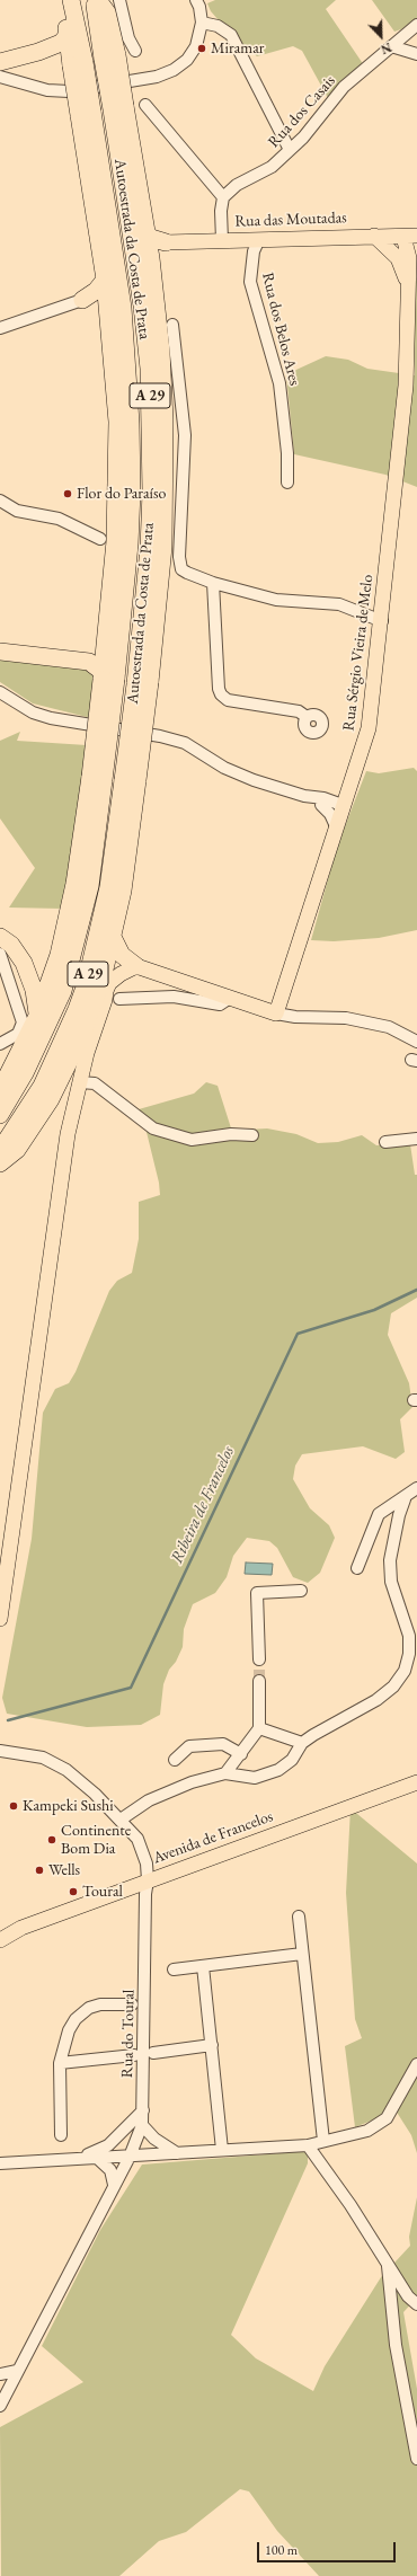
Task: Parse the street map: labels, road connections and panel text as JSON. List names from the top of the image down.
{
  "streets": {
    "highway": ["Autoestrada da Costa de Prata", "A 29"],
    "main road": ["Rua das Moutadas", "Rua Sérgio Vieira de Melo", "Avenida de Francelos"],
    "street": ["Rua dos Casais", "Rua dos Belos Ares", "Rua do Toural"]
  },
  "crossings": [
    ["Rua das Moutadas", "Rua dos Belos Ares"],
    ["Rua das Moutadas", "Rua Sérgio Vieira de Melo"],
    ["Autoestrada da Costa de Prata", "A 29"],
    ["Avenida de Francelos", "Rua do Toural"]
  ],
  "water": ["Ribeira de Francelos"],
  "places": [
    "Miramar",
    "Flor do Paraíso",
    "Kampeki Sushi",
    "Continente Bom Dia",
    "Wells",
    "Toural"
  ],
  "scale_bar": "100 m",
  "north": "bottom right"
}
